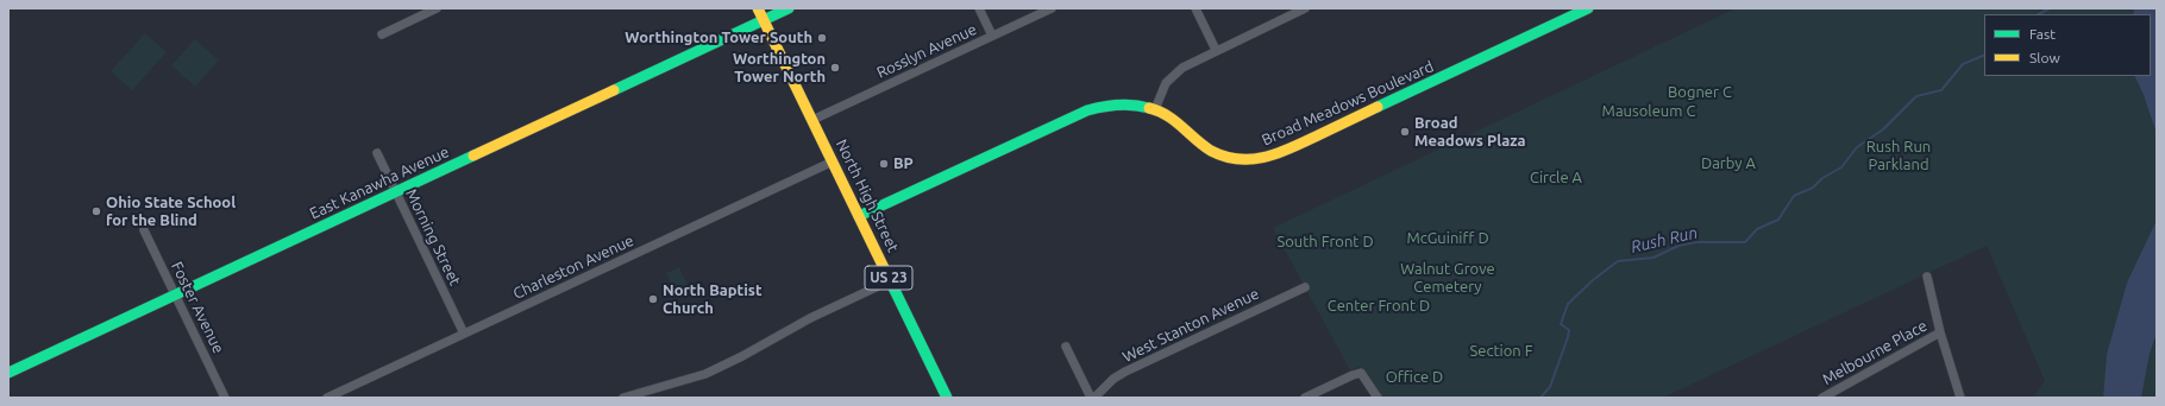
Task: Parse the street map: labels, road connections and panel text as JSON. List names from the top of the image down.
{
  "streets": {
    "street": [
      "Rosslyn Avenue",
      "Broad Meadows Boulevard",
      "East Kanawha Avenue",
      "North High Street",
      "Morning Street",
      "Charleston Avenue",
      "US 23",
      "Foster Avenue",
      "West Stanton Avenue",
      "Melbourne Place"
    ]
  },
  "crossings": [
    ["Rosslyn Avenue", "North High Street"],
    ["Broad Meadows Boulevard", "North High Street"],
    ["East Kanawha Avenue", "North High Street"],
    ["East Kanawha Avenue", "Morning Street"],
    ["East Kanawha Avenue", "Foster Avenue"],
    ["North High Street", "Charleston Avenue"],
    ["Morning Street", "Charleston Avenue"]
  ],
  "water": ["Rush Run"],
  "parks": [
    "Bogner C",
    "Mausoleum C",
    "Rush Run Parkland",
    "Darby A",
    "Circle A",
    "McGuiniff D",
    "South Front D",
    "Walnut Grove Cemetery",
    "Center Front D",
    "Section F",
    "Office D"
  ],
  "places": [
    "Worthington Tower South",
    "Worthington Tower North",
    "Broad Meadows Plaza",
    "BP",
    "Ohio State School for the Blind",
    "North Baptist Church"
  ],
  "legend": ["Fast", "Slow"]
}
